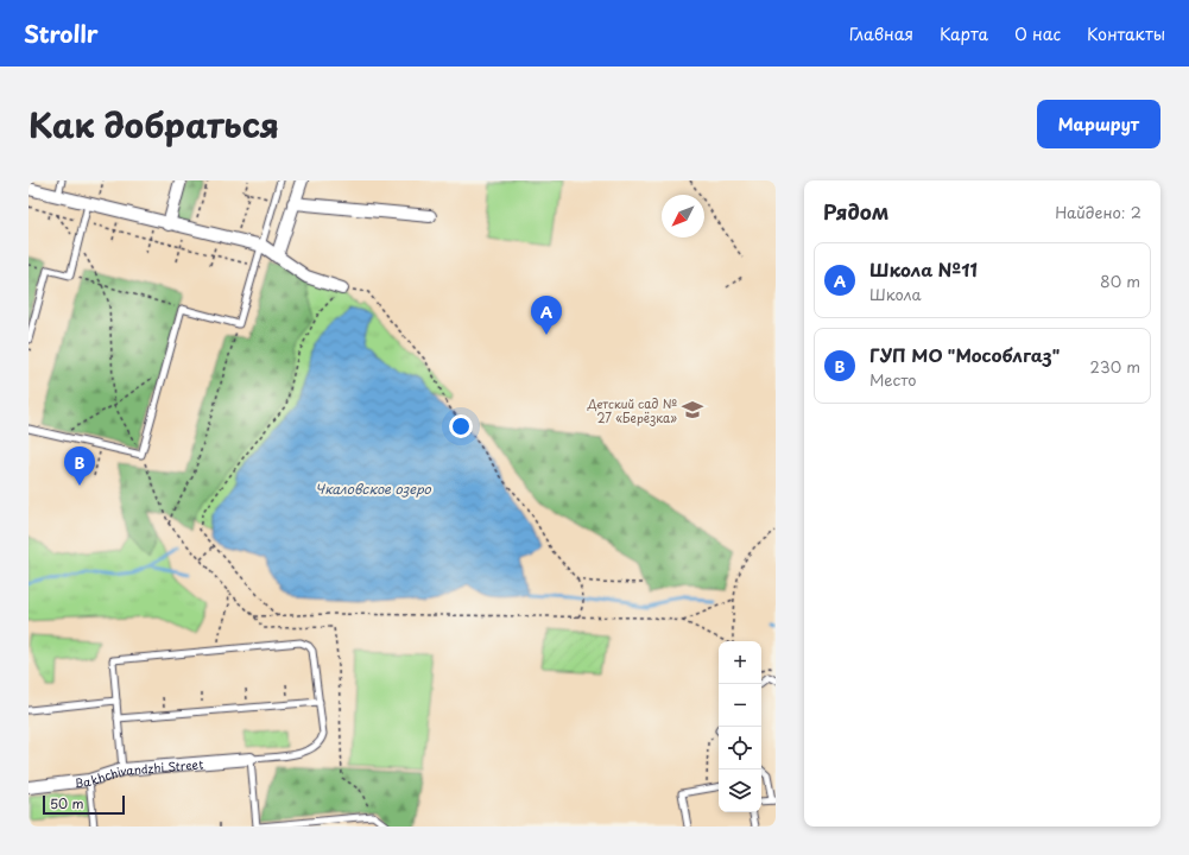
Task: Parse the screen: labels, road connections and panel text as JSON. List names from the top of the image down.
{
  "streets": {
    "street": ["Bakhchivandzhi Street"]
  },
  "water": ["Чкаловское озеро"],
  "places": {
    "school or university": ["Детский сад № 27 «Берёзка»"]
  },
  "scale_bar": "50 m",
  "north": "bottom left",
  "page": {
    "header": "Strollr",
    "nav": [
      "Главная",
      "Карта",
      "О нас",
      "Контакты"
    ],
    "title": "Как добраться",
    "buttons": "Маршрут",
    "heading": ["Рядом", "Найдено: 2"],
    "list": [
      {
        "mark": "A",
        "name": "Школа №11",
        "note": "Школа",
        "value": "80 m"
      },
      {
        "mark": "B",
        "name": "ГУП МО \"Мособлгаз\"",
        "note": "Место",
        "value": "230 m"
      }
    ],
    "pins": ["A", "B"],
    "map_buttons": ["+", "−"],
    "scale": "50 m"
  }
}
